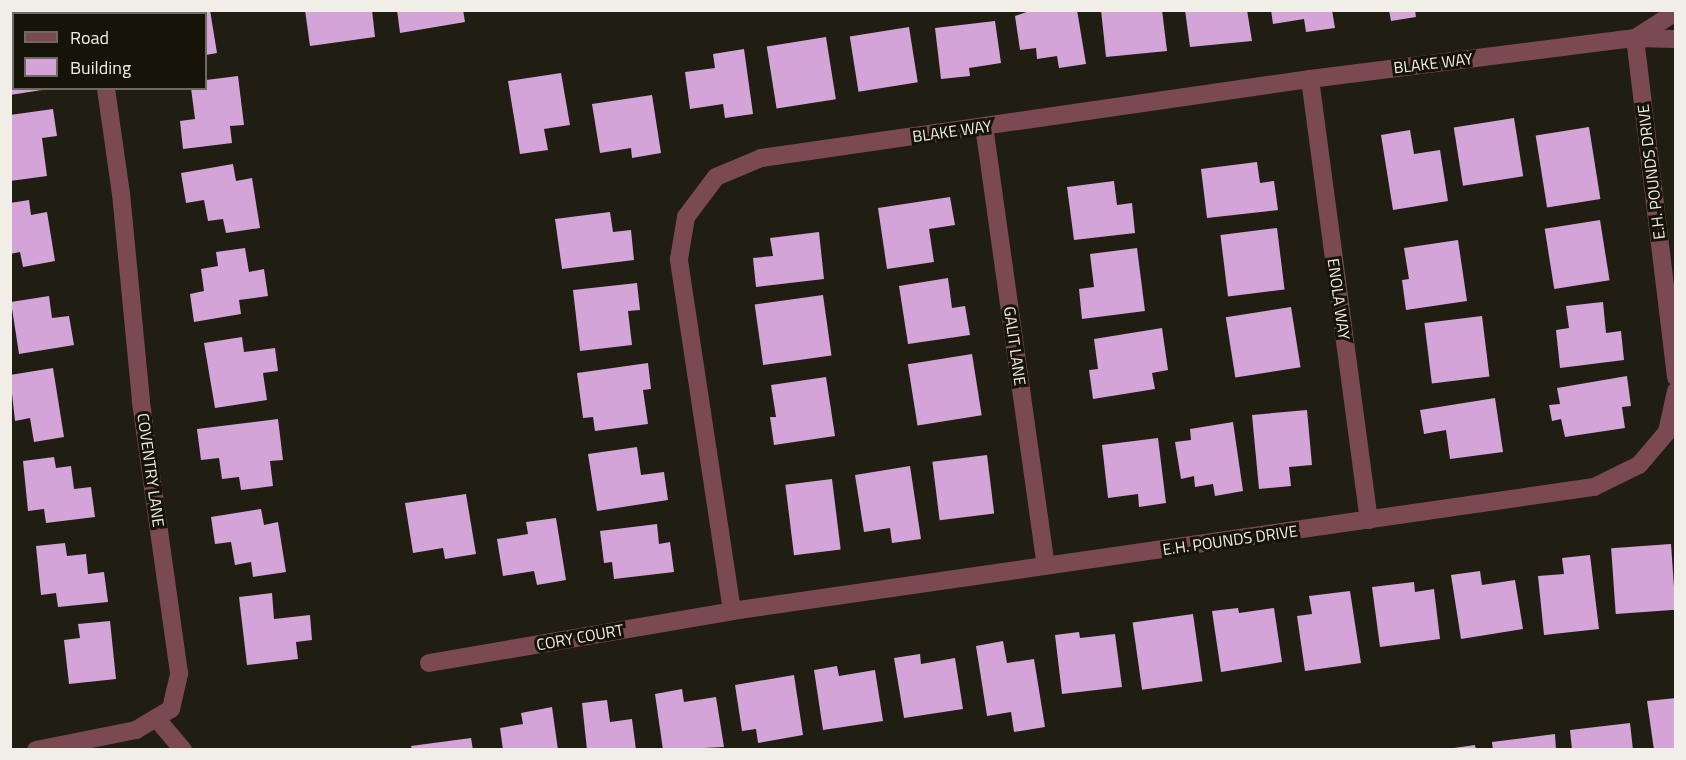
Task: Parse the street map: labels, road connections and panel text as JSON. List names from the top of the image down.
{
  "streets": {
    "street": [
      "BLAKE WAY",
      "E.H. POUNDS DRIVE",
      "ENOLA WAY",
      "GALIT LANE",
      "COVENTRY LANE",
      "CORY COURT"
    ]
  },
  "crossings": [
    ["BLAKE WAY", "E.H. POUNDS DRIVE"],
    ["BLAKE WAY", "ENOLA WAY"],
    ["BLAKE WAY", "GALIT LANE"],
    ["BLAKE WAY", "CORY COURT"],
    ["E.H. POUNDS DRIVE", "ENOLA WAY"],
    ["E.H. POUNDS DRIVE", "GALIT LANE"],
    ["E.H. POUNDS DRIVE", "CORY COURT"]
  ],
  "legend": ["Road", "Building"]
}
